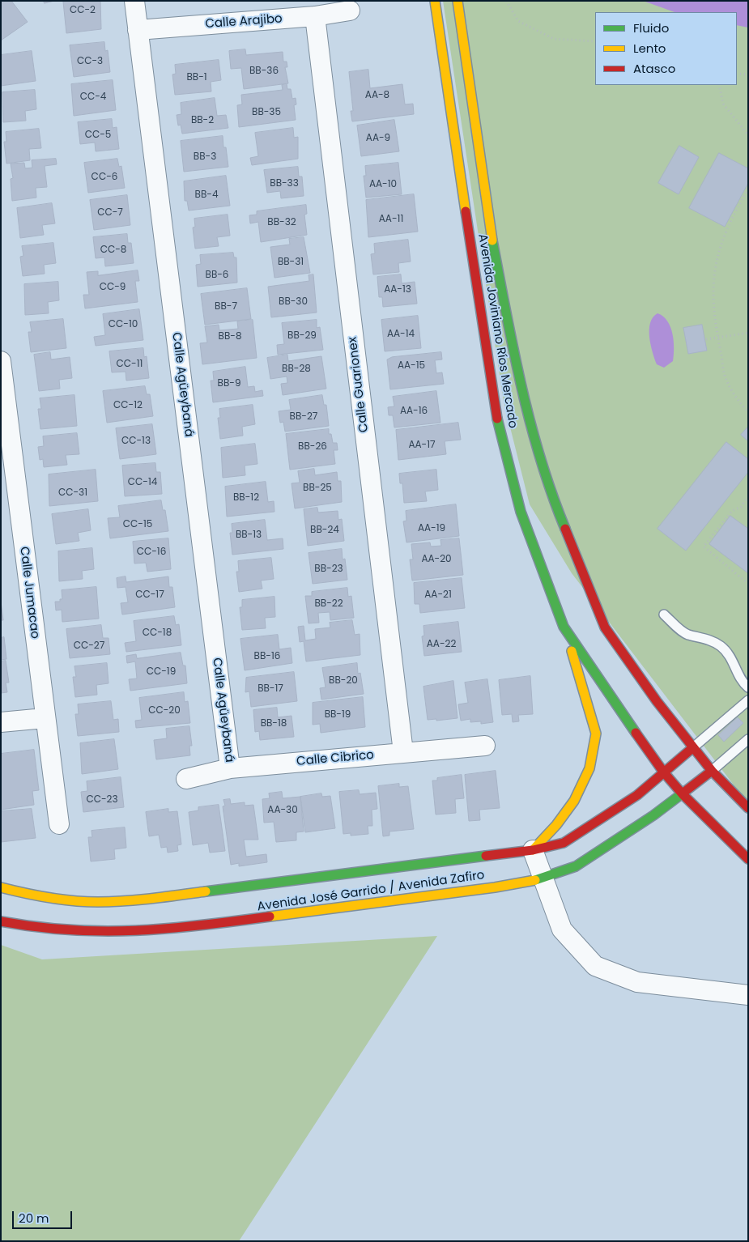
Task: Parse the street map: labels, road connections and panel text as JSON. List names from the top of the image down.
{
  "streets": {
    "main road": ["Avenida Joviniano Ríos Mercado", "Avenida José Garrido / Avenida Zafiro"],
    "street": [
      "Calle Arajibo",
      "Calle Agüeybaná",
      "Calle Guarionex",
      "Calle Jumacao",
      "Calle Cibrico"
    ]
  },
  "crossings": [
    ["Calle Arajibo", "Calle Agüeybaná"],
    ["Calle Arajibo", "Calle Guarionex"],
    ["Avenida Joviniano Ríos Mercado", "Avenida José Garrido / Avenida Zafiro"],
    ["Calle Agüeybaná", "Calle Cibrico"],
    ["Calle Guarionex", "Calle Cibrico"]
  ],
  "house_numbers": [
    "CC-2",
    "CC-3",
    "BB-36",
    "BB-1",
    "AA-8",
    "CC-4",
    "BB-35",
    "BB-2",
    "CC-5",
    "AA-9",
    "BB-3",
    "CC-6",
    "BB-33",
    "AA-10",
    "BB-4",
    "CC-7",
    "AA-11",
    "BB-32",
    "CC-8",
    "BB-31",
    "BB-6",
    "CC-9",
    "AA-13",
    "BB-30",
    "BB-7",
    "CC-10",
    "AA-14",
    "BB-29",
    "BB-8",
    "CC-11",
    "AA-15",
    "BB-28",
    "BB-9",
    "CC-12",
    "AA-16",
    "BB-27",
    "CC-13",
    "AA-17",
    "BB-26",
    "CC-14",
    "BB-25",
    "CC-31",
    "BB-12",
    "CC-15",
    "AA-19",
    "BB-24",
    "BB-13",
    "CC-16",
    "AA-20",
    "BB-23",
    "CC-17",
    "AA-21",
    "BB-22",
    "CC-18",
    "AA-22",
    "CC-27",
    "BB-16",
    "CC-19",
    "BB-20",
    "BB-17",
    "CC-20",
    "BB-19",
    "BB-18",
    "CC-23",
    "AA-30"
  ],
  "legend": ["Fluido", "Lento", "Atasco"],
  "scale_bar": "20 m"
}
